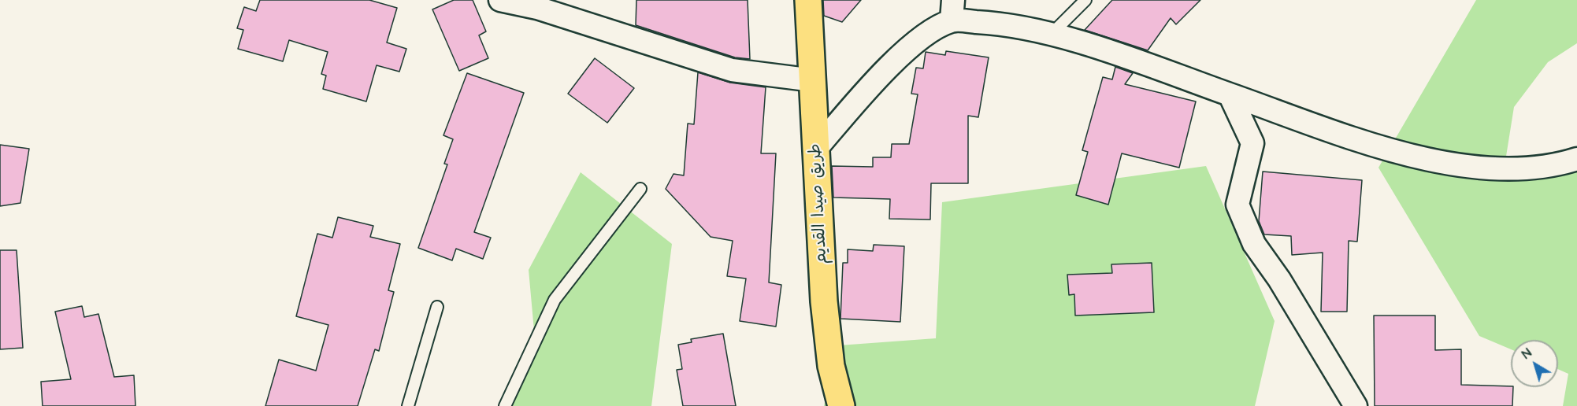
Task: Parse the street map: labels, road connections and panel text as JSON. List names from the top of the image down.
{
  "streets": {
    "highway": ["طريق صيدا القديم"]
  },
  "north": "top left"
}
